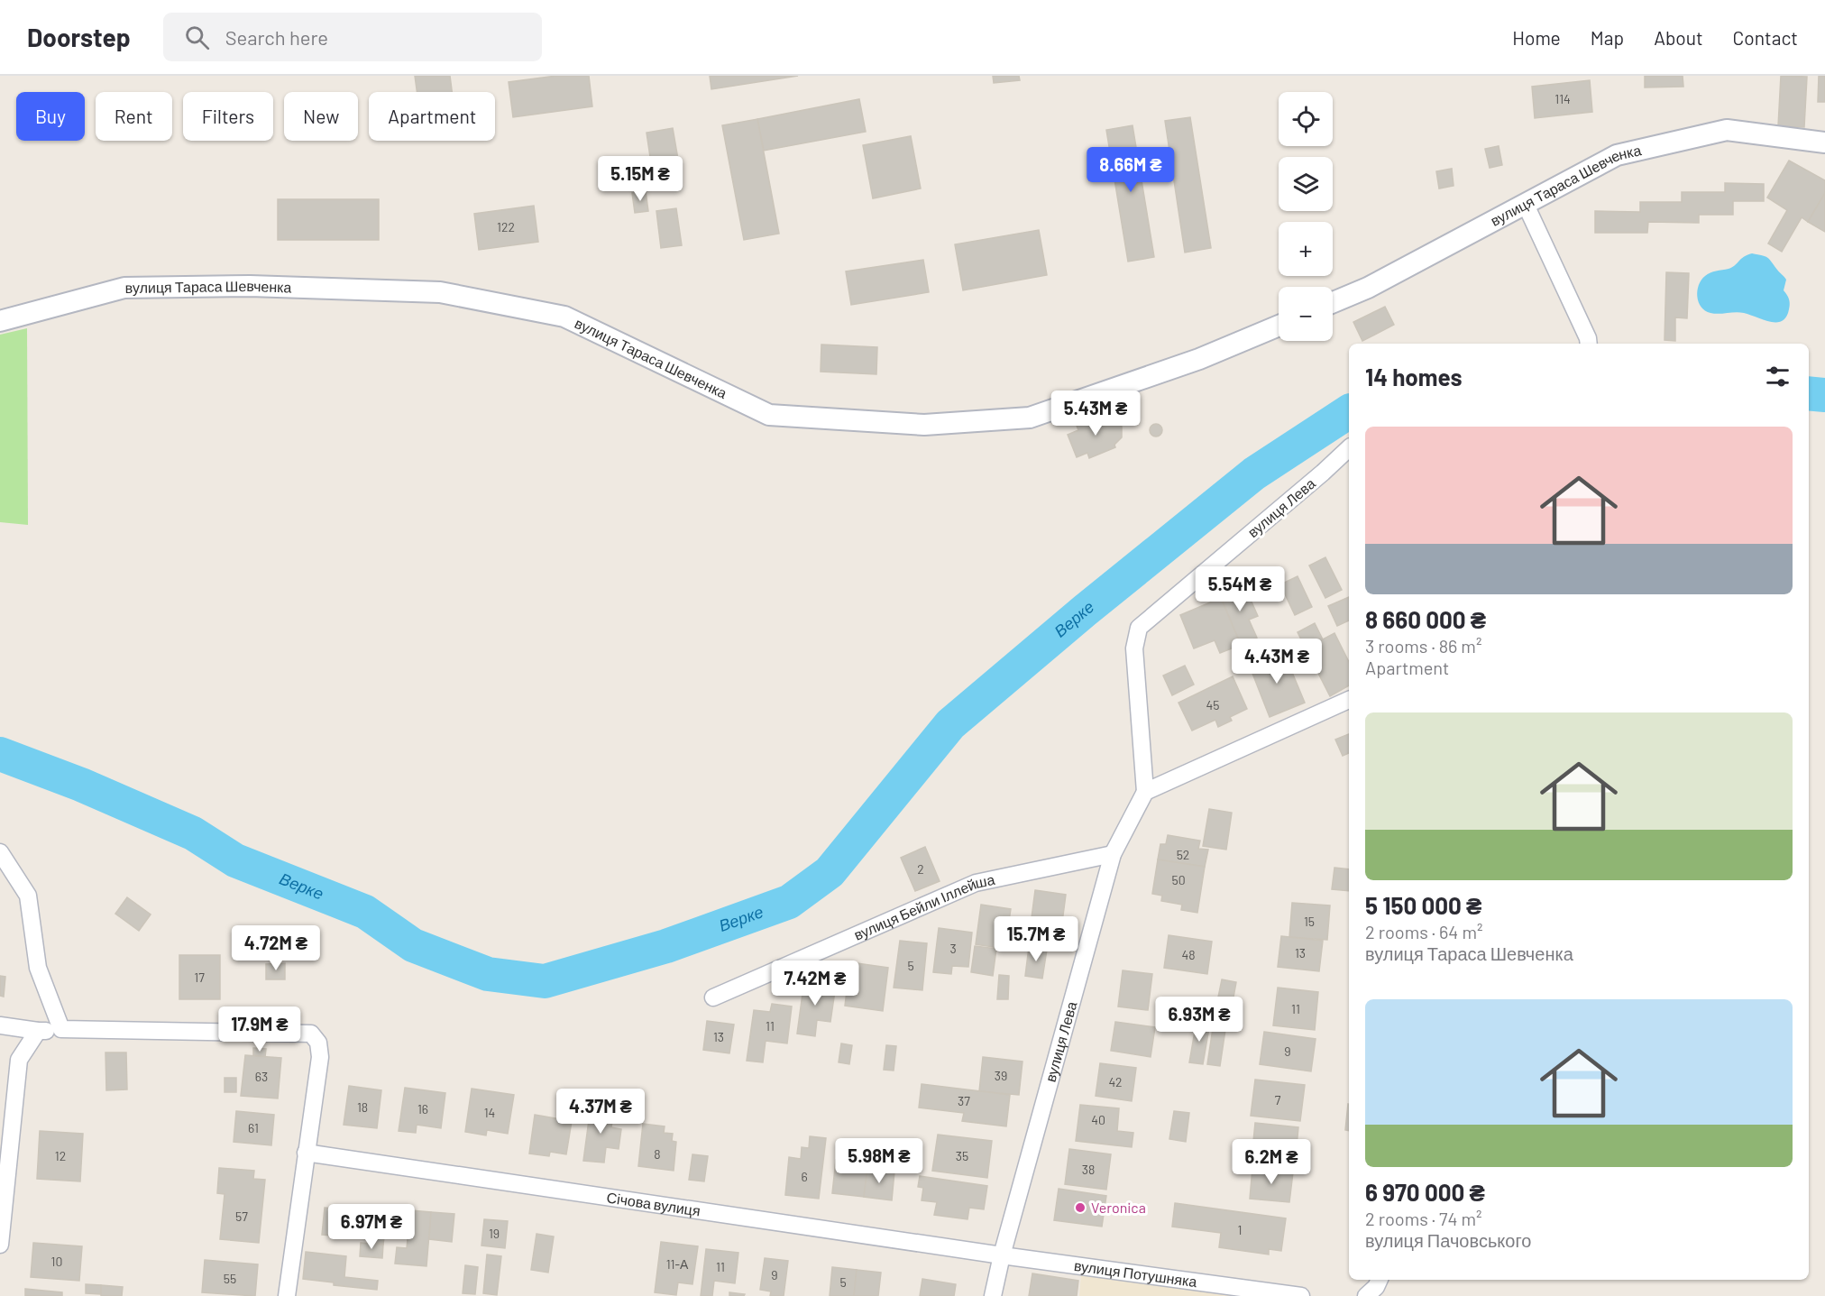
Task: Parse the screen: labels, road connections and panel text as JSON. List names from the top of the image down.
{
  "streets": {
    "street": [
      "вулиця Тараса Шевченка",
      "вулиця Лева",
      "вулиця Бейли Іллейша",
      "Січова вулиця",
      "вулиця Потушняка"
    ]
  },
  "crossings": [
    ["вулиця Лева", "вулиця Бейли Іллейша"],
    ["вулиця Лева", "Січова вулиця"],
    ["вулиця Лева", "вулиця Потушняка"],
    ["Січова вулиця", "вулиця Потушняка"]
  ],
  "water": ["Верке"],
  "places": ["Veronica"],
  "house_numbers": [
    "114",
    "122",
    "45",
    "52",
    "2",
    "50",
    "15",
    "3",
    "13",
    "48",
    "5",
    "17",
    "11",
    "11",
    "13",
    "9",
    "39",
    "63",
    "42",
    "7",
    "37",
    "18",
    "16",
    "14",
    "40",
    "61",
    "8",
    "12",
    "35",
    "38",
    "6",
    "57",
    "1",
    "19",
    "10",
    "11-А",
    "11",
    "9",
    "55",
    "5"
  ],
  "page": {
    "header": "Doorstep",
    "search": "Search here",
    "nav": [
      "Home",
      "Map",
      "About",
      "Contact"
    ],
    "map_buttons": ["+", "−"],
    "chip": [
      "Buy",
      "Rent",
      "Filters",
      "New",
      "Apartment"
    ],
    "price": [
      "8.66M ₴",
      "5.15M ₴",
      "5.43M ₴",
      "5.54M ₴",
      "4.43M ₴",
      "15.7M ₴",
      "4.72M ₴",
      "7.42M ₴",
      "6.93M ₴",
      "17.9M ₴",
      "4.37M ₴",
      "5.98M ₴",
      "6.2M ₴",
      "6.97M ₴"
    ],
    "heading": "14 homes",
    "list": [
      {
        "name": "8 660 000 ₴",
        "note": "3 rooms · 86 m² · Apartment"
      },
      {
        "name": "5 150 000 ₴",
        "note": "2 rooms · 64 m² · вулиця Тараса Шевченка"
      },
      {
        "name": "6 970 000 ₴",
        "note": "2 rooms · 74 m² · вулиця Пачовського"
      }
    ]
  }
}
